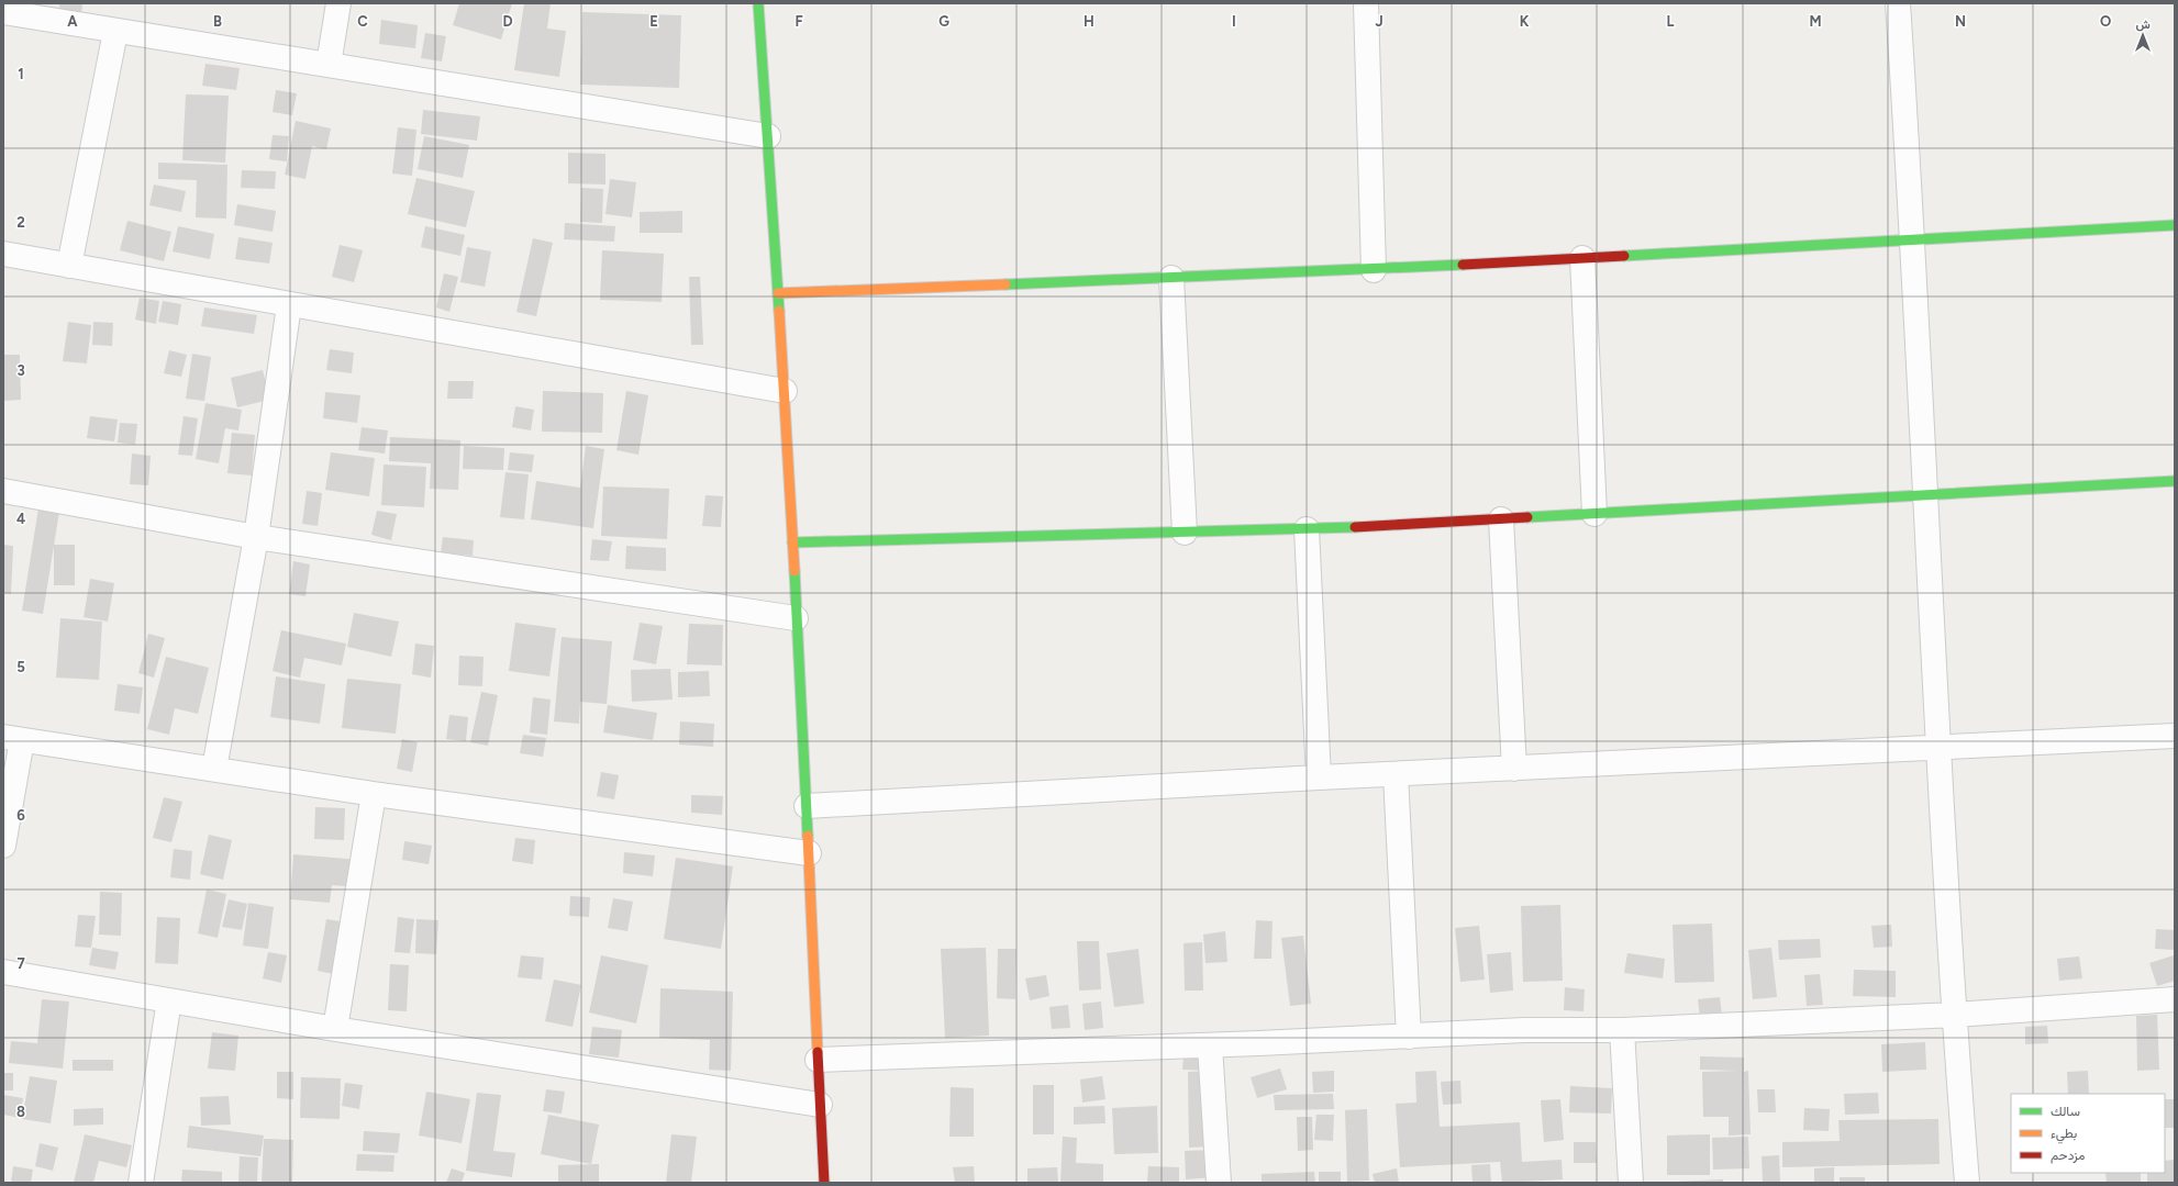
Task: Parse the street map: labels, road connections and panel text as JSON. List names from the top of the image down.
{
  "legend": ["سالك", "بطيء", "مزدحم"],
  "north": "top",
  "grid": {
    "columns": [
      "A",
      "B",
      "C",
      "D",
      "E",
      "F",
      "G",
      "H",
      "I",
      "J",
      "K",
      "L",
      "M",
      "N",
      "O"
    ],
    "rows": [
      "1",
      "2",
      "3",
      "4",
      "5",
      "6",
      "7",
      "8"
    ]
  }
}
